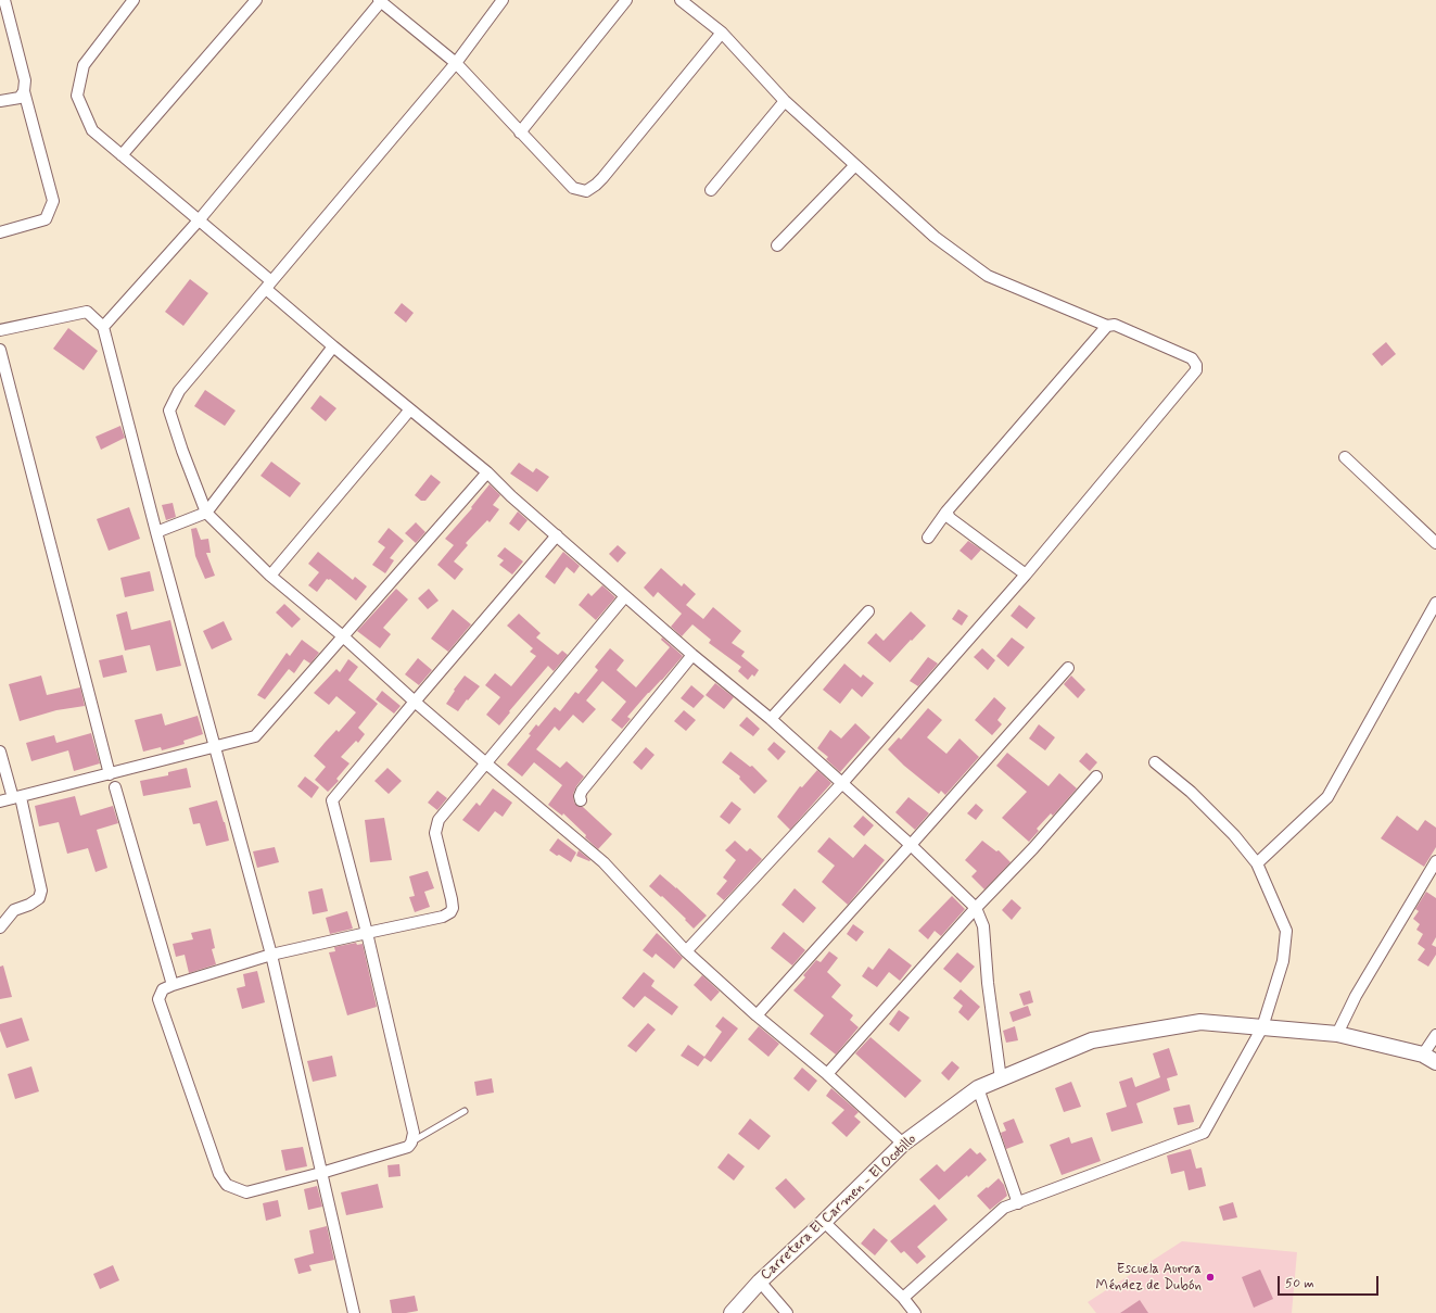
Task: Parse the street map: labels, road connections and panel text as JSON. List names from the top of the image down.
{
  "streets": {
    "main road": ["Carretera El Carmen - El Ocotillo"]
  },
  "places": ["Escuela Aurora Méndez de Dubón"],
  "scale_bar": "50 m"
}
